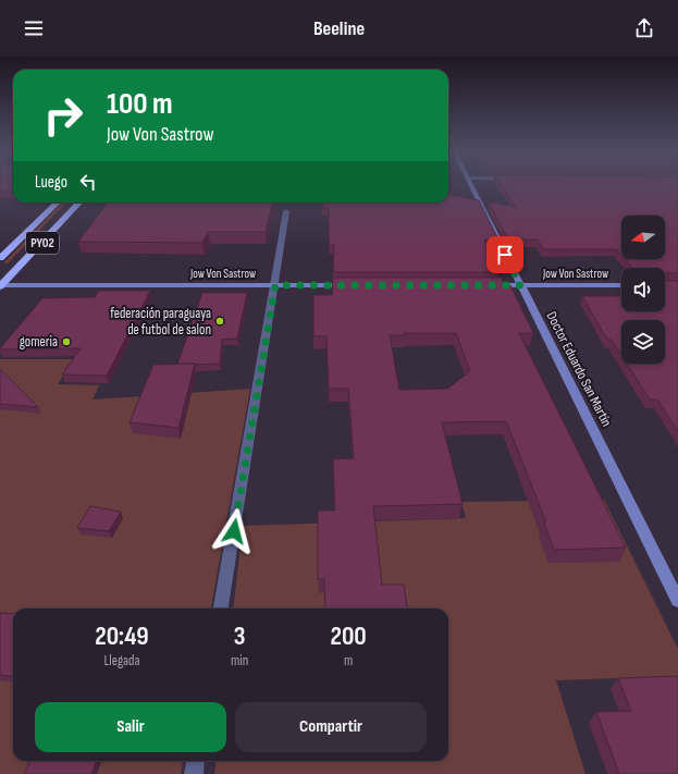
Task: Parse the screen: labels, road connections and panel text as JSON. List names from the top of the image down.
{
  "streets": {
    "highway": ["PY02"],
    "street": ["Jow Von Sastrow", "Doctor Eduardo San Martín"]
  },
  "crossings": [
    ["PY02", "Jow Von Sastrow"],
    ["Jow Von Sastrow", "Doctor Eduardo San Martín"]
  ],
  "places": ["federación paraguaya de futbol de salon", "gomeria"],
  "north": "left",
  "page": {
    "header": "Beeline",
    "turn": ["100 m", "Jow Von Sastrow"],
    "then": "Luego",
    "eta": [
      "20:49",
      "Llegada",
      "3",
      "min",
      "200",
      "m"
    ],
    "buttons": ["Salir", "Compartir"]
  }
}
